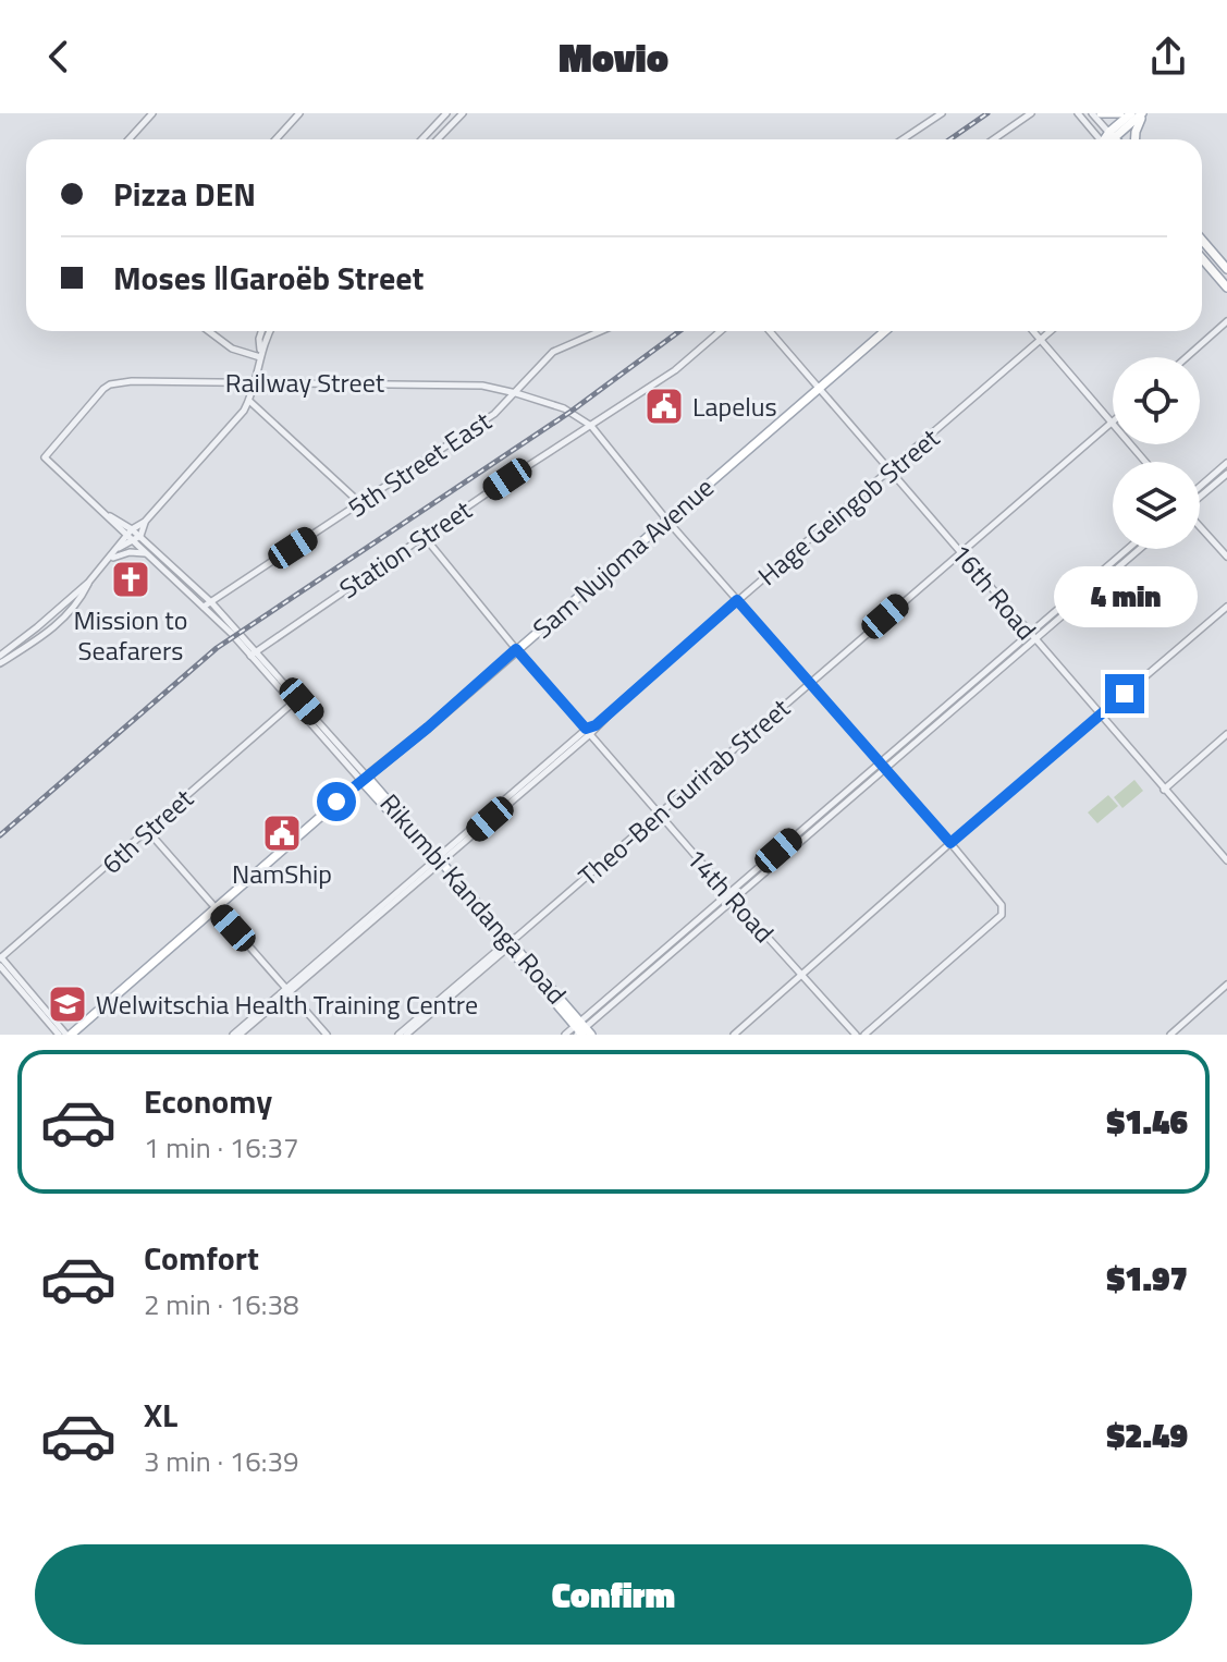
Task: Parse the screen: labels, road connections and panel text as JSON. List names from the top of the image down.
{
  "streets": {
    "main road": ["Sam Nujoma Avenue", "Rikumbi Kandanga Road"],
    "street": [
      "Railway Street",
      "5th Street East",
      "Hage Geingob Street",
      "Station Street",
      "16th Road",
      "Theo-Ben Gurirab Street",
      "6th Street",
      "14th Road"
    ]
  },
  "crossings": [
    ["Railway Street", "5th Street East"],
    ["Railway Street", "Station Street"],
    ["5th Street East", "Rikumbi Kandanga Road"],
    ["Hage Geingob Street", "16th Road"],
    ["Hage Geingob Street", "14th Road"],
    ["Hage Geingob Street", "Rikumbi Kandanga Road"],
    ["Station Street", "14th Road"],
    ["Station Street", "Rikumbi Kandanga Road"],
    ["Sam Nujoma Avenue", "16th Road"],
    ["Sam Nujoma Avenue", "14th Road"],
    ["Sam Nujoma Avenue", "Rikumbi Kandanga Road"],
    ["16th Road", "Theo-Ben Gurirab Street"],
    ["Theo-Ben Gurirab Street", "14th Road"],
    ["Theo-Ben Gurirab Street", "Rikumbi Kandanga Road"],
    ["6th Street", "Rikumbi Kandanga Road"]
  ],
  "places": {
    "public building": ["Lapelus", "NamShip"],
    "church": ["Mission to Seafarers"],
    "school or university": ["Welwitschia Health Training Centre"]
  },
  "page": {
    "header": "Movio",
    "banner": ["Pizza DEN", "Moses ǁGaroëb Street"],
    "bubble": "4 min",
    "list": [
      {
        "name": "Economy",
        "note": "1 min · 16:37",
        "value": "$1.46"
      },
      {
        "name": "Comfort",
        "note": "2 min · 16:38",
        "value": "$1.97"
      },
      {
        "name": "XL",
        "note": "3 min · 16:39",
        "value": "$2.49"
      }
    ],
    "buttons": "Confirm"
  }
}
